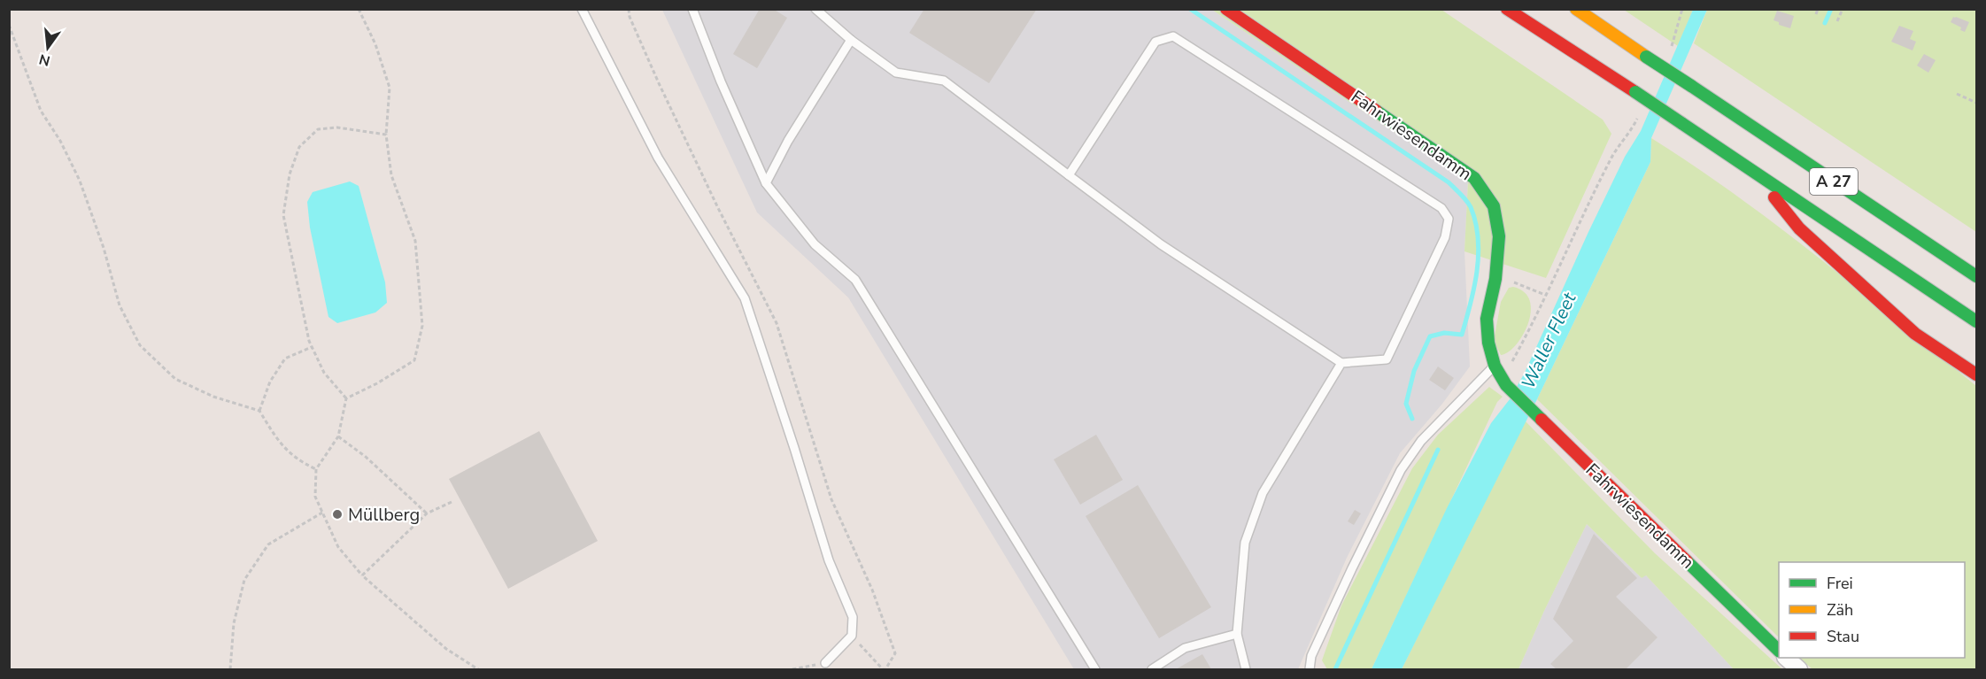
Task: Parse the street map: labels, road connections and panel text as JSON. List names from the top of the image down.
{
  "streets": {
    "main road": ["Fahrwiesendamm", "A 27"]
  },
  "water": ["Waller Fleet"],
  "places": ["Müllberg"],
  "legend": ["Frei", "Zäh", "Stau"],
  "north": "bottom"
}
